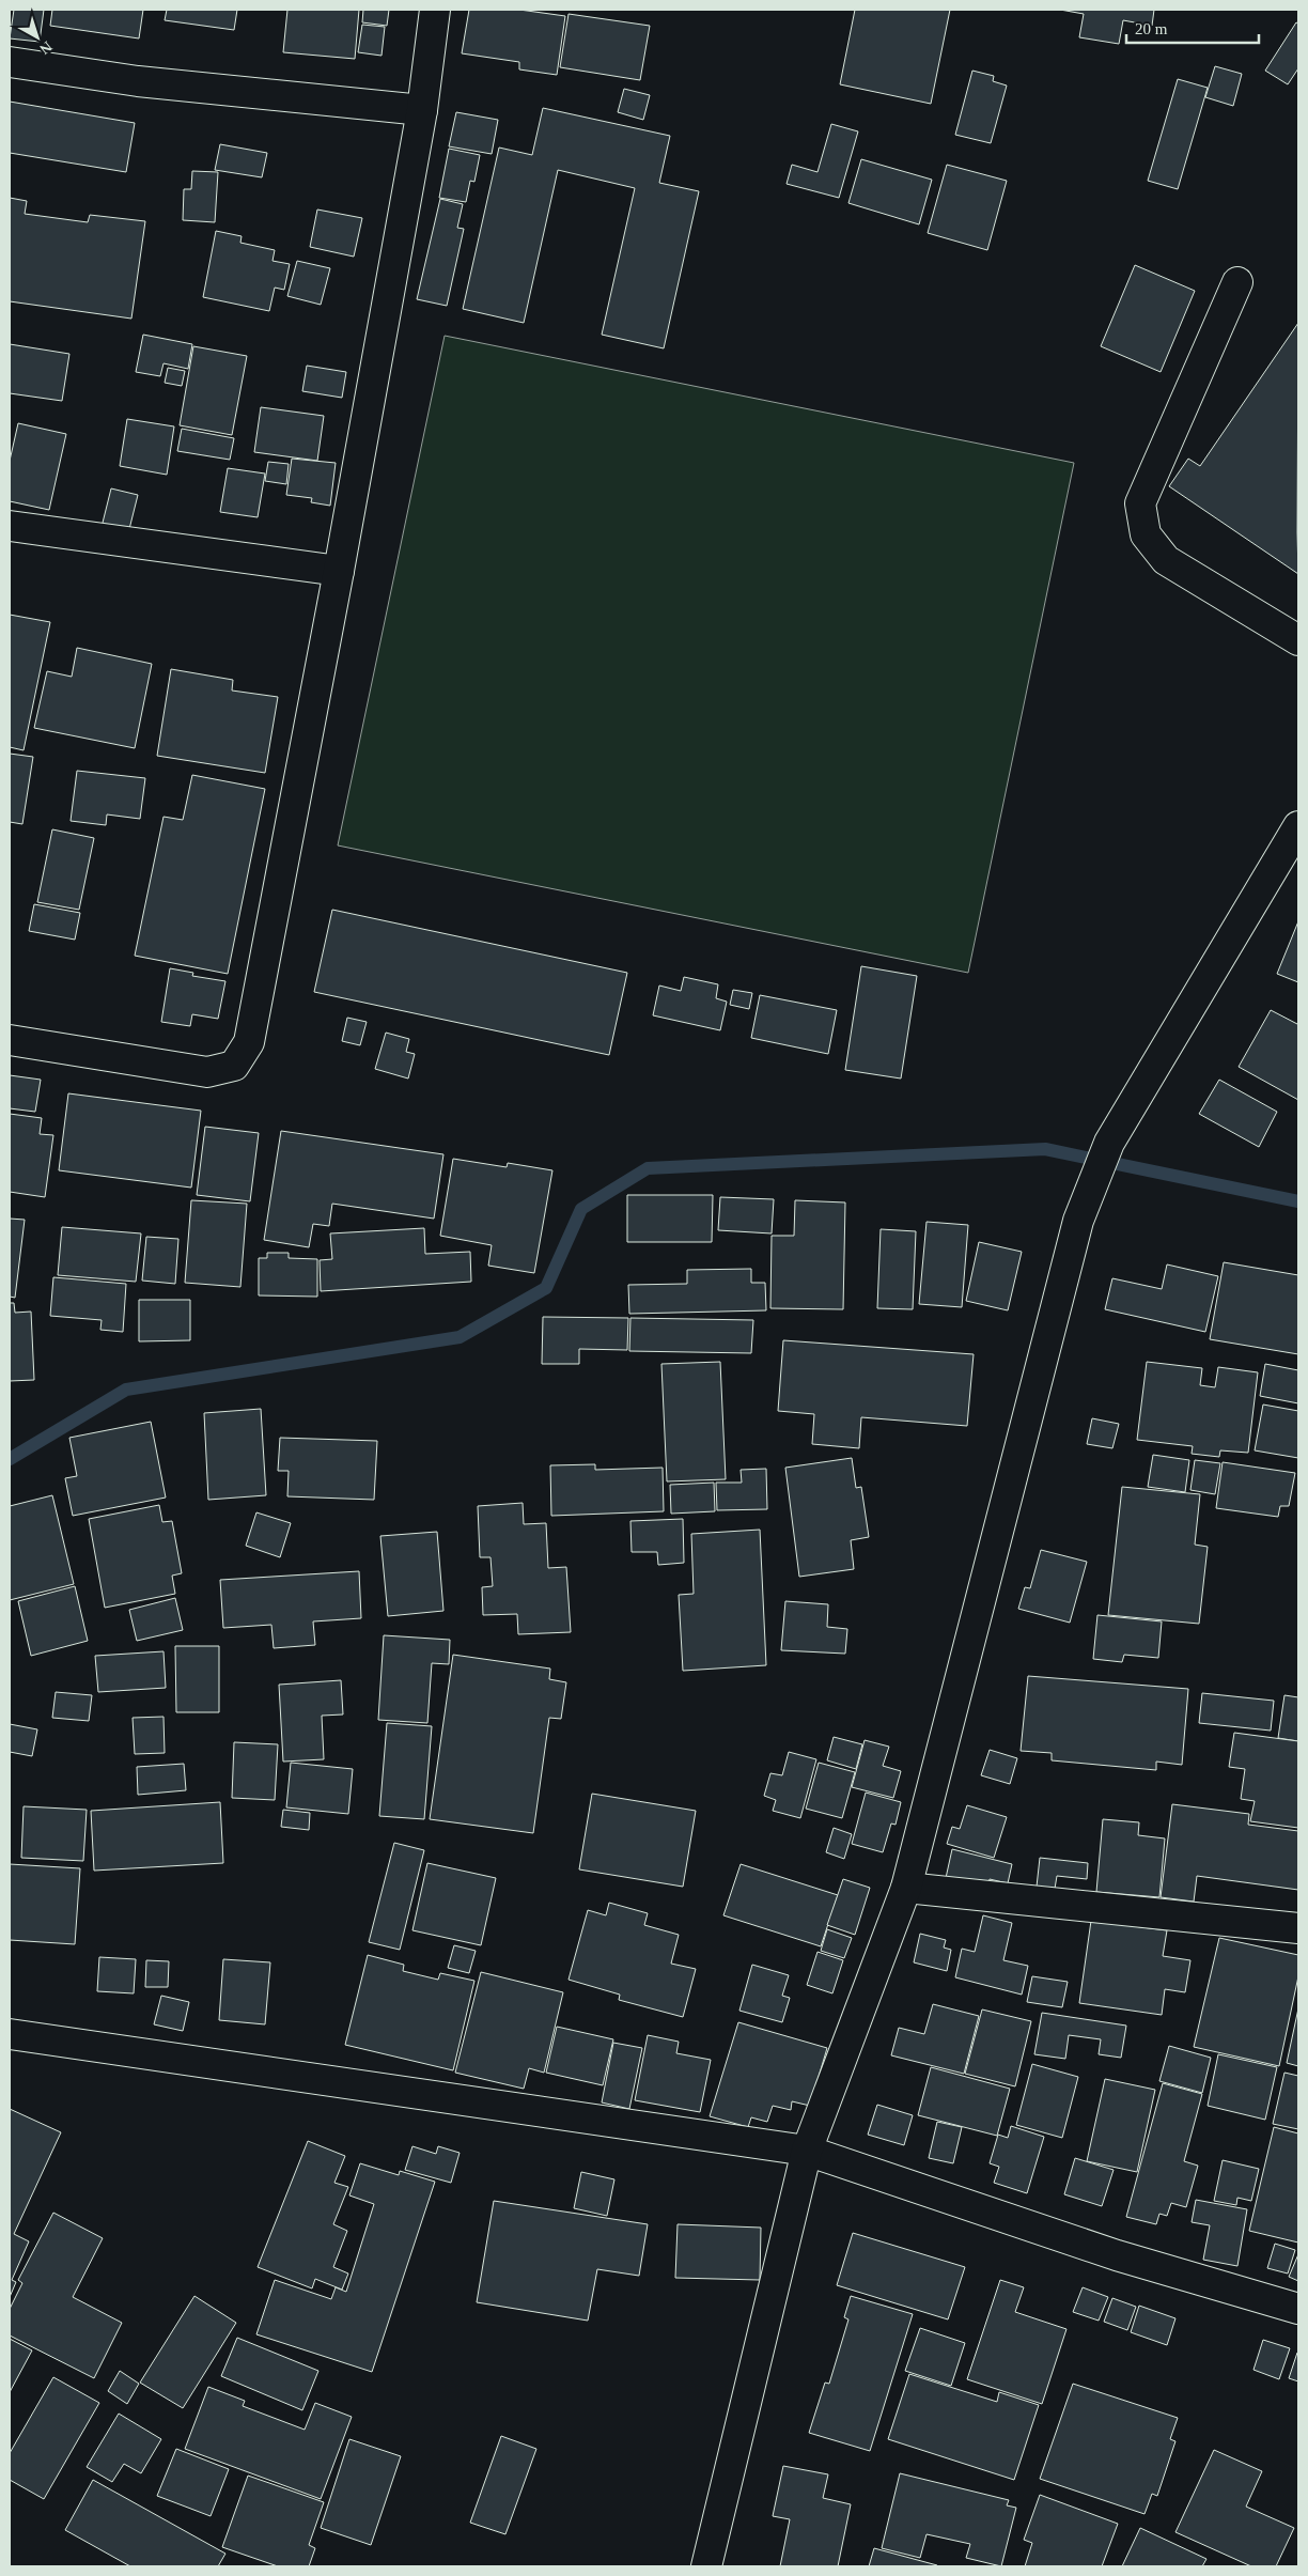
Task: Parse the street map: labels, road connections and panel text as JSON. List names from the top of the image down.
{
  "scale_bar": "20 m",
  "north": "bottom right"
}
